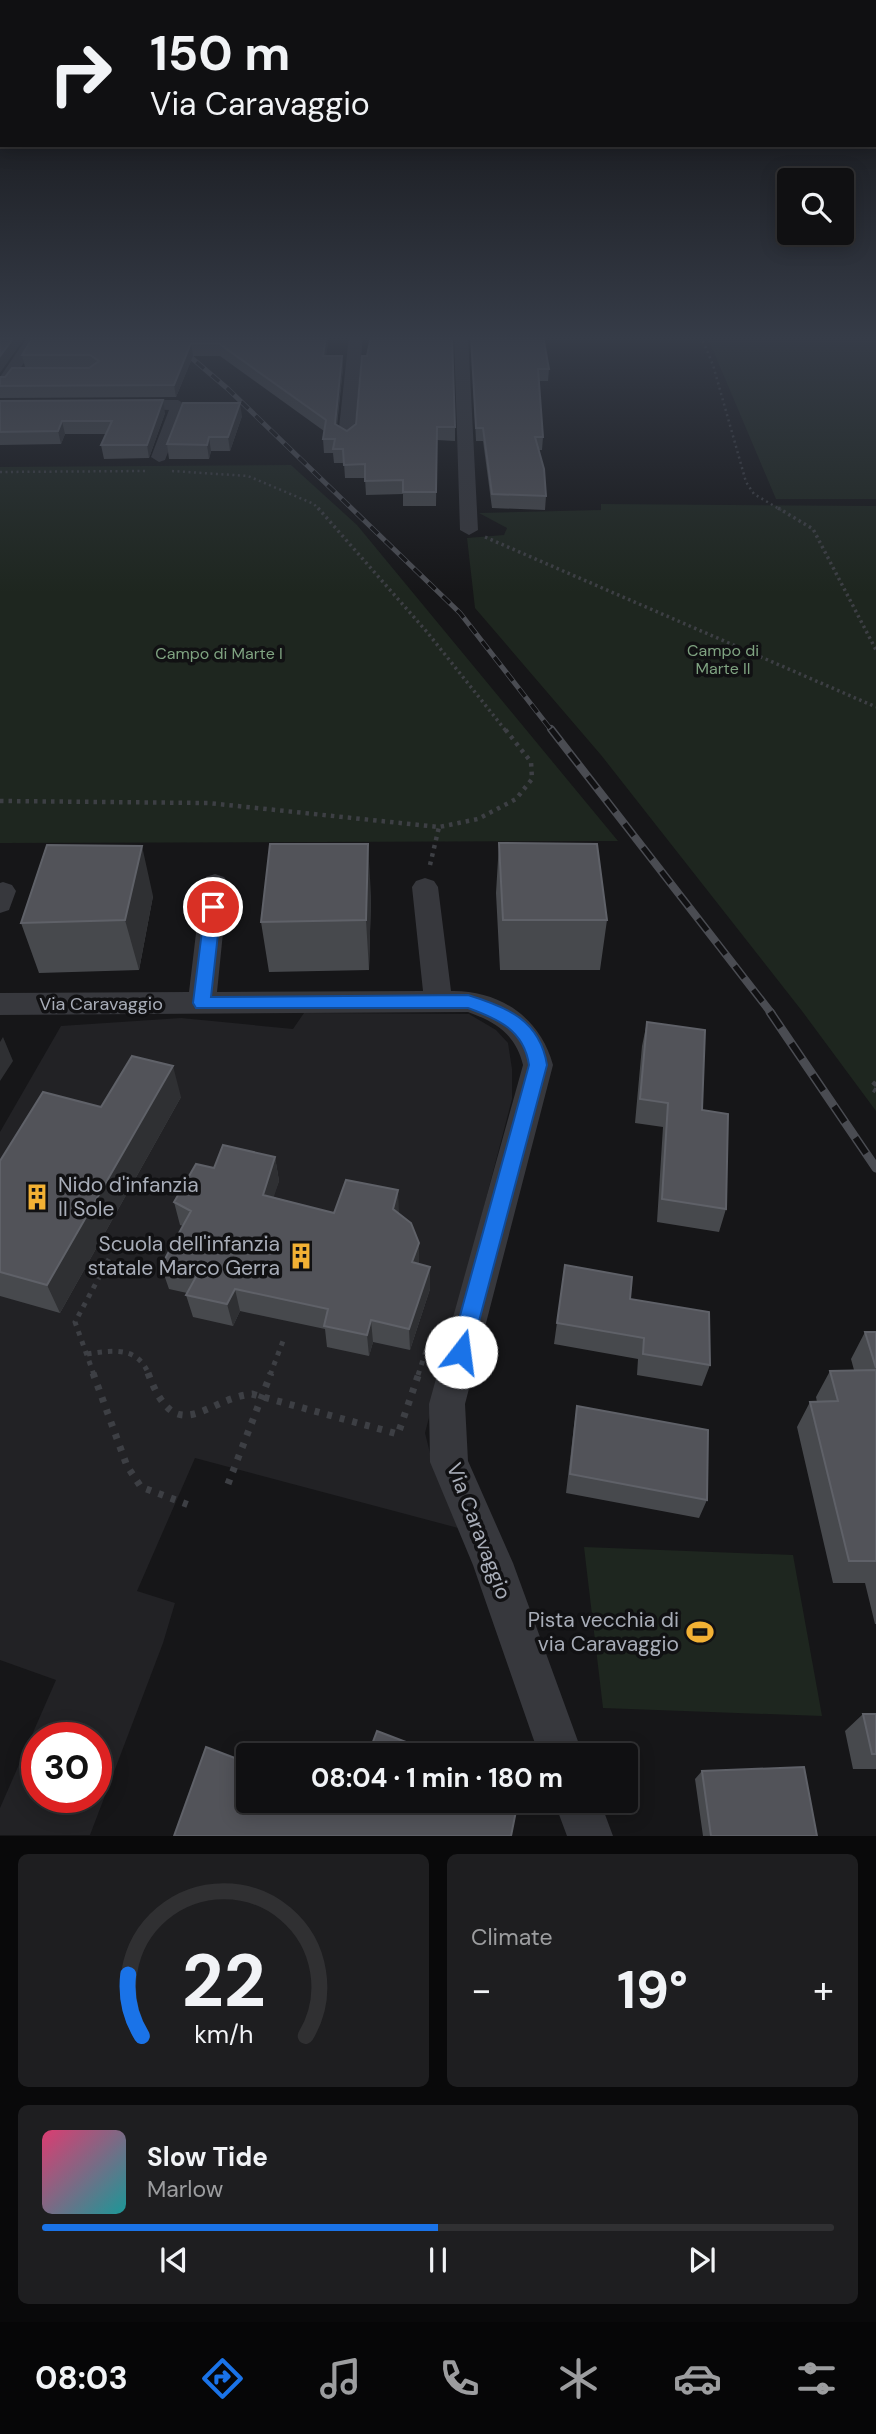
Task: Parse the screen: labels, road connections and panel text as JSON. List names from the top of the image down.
{
  "streets": {
    "street": ["Via Caravaggio"]
  },
  "parks": ["Campo di Marte II", "Campo di Marte I"],
  "places": {
    "building": ["Nido d'infanzia Il Sole", "Scuola dell'infanzia statale Marco Gerra"],
    "sports": ["Pista vecchia di via Caravaggio"]
  },
  "page": {
    "turn": ["150 m", "Via Caravaggio"],
    "limit": "30",
    "trip": "08:04 · 1 min · 180 m",
    "tile": "Climate",
    "heat": ["−", "19°", "+"],
    "song": ["Slow Tide", "Marlow"],
    "tabs": "08:03",
    "gauge": ["22", "km/h"]
  }
}
